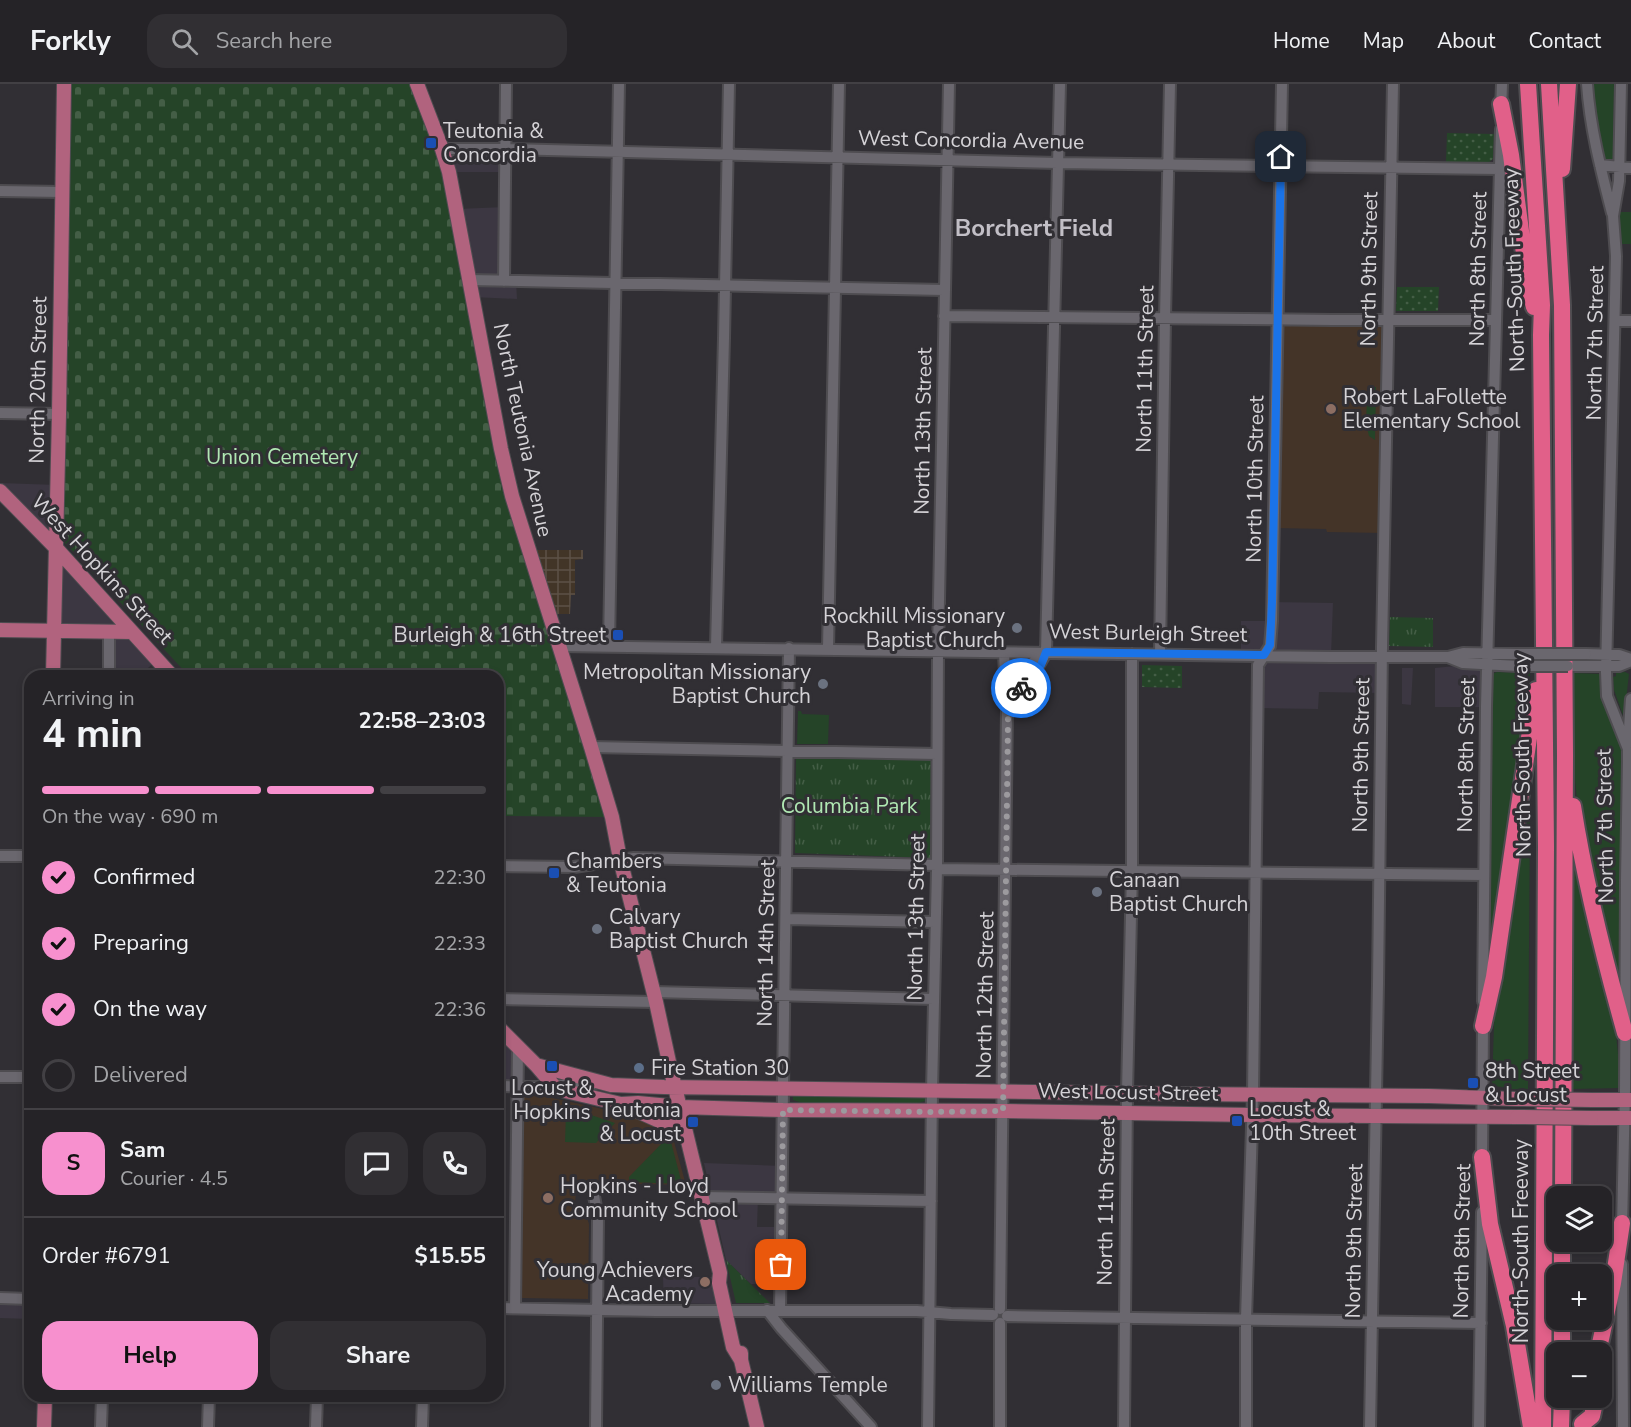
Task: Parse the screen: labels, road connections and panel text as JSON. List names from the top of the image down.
{
  "streets": {
    "highway": ["North-South Freeway"],
    "main road": [
      "North 20th Street",
      "North Teutonia Avenue",
      "West Hopkins Street",
      "West Locust Street"
    ],
    "street": [
      "West Concordia Avenue",
      "North 9th Street",
      "North 8th Street",
      "North 7th Street",
      "North 11th Street",
      "North 13th Street",
      "North 10th Street",
      "West Burleigh Street",
      "North 14th Street",
      "North 12th Street"
    ]
  },
  "crossings": [
    ["West Concordia Avenue", "North 9th Street"],
    ["West Concordia Avenue", "North 8th Street"],
    ["West Concordia Avenue", "North 11th Street"],
    ["West Concordia Avenue", "North Teutonia Avenue"],
    ["West Concordia Avenue", "North 13th Street"],
    ["West Concordia Avenue", "North 10th Street"],
    ["North 9th Street", "West Burleigh Street"],
    ["North 9th Street", "West Locust Street"],
    ["North 8th Street", "West Burleigh Street"],
    ["North 8th Street", "West Locust Street"],
    ["North 7th Street", "West Burleigh Street"],
    ["North 7th Street", "West Locust Street"],
    ["North 11th Street", "West Burleigh Street"],
    ["North 11th Street", "West Locust Street"],
    ["North 20th Street", "West Hopkins Street"],
    ["North Teutonia Avenue", "West Burleigh Street"],
    ["North Teutonia Avenue", "West Locust Street"],
    ["North 13th Street", "West Burleigh Street"],
    ["North 13th Street", "West Locust Street"],
    ["North 10th Street", "West Burleigh Street"],
    ["North 10th Street", "West Locust Street"],
    ["West Burleigh Street", "North 14th Street"],
    ["West Burleigh Street", "North 12th Street"],
    ["North 14th Street", "West Locust Street"],
    ["North 12th Street", "West Locust Street"]
  ],
  "districts": ["Borchert Field"],
  "parks": ["Union Cemetery", "Columbia Park"],
  "places": {
    "transit": [
      "Teutonia & Concordia",
      "Burleigh & 16th Street",
      "Chambers & Teutonia",
      "Locust & Hopkins",
      "8th Street & Locust",
      "Locust & 10th Street",
      "Teutonia & Locust"
    ],
    "other": [
      "Robert LaFollette Elementary School",
      "Rockhill Missionary Baptist Church",
      "Metropolitan Missionary Baptist Church",
      "Canaan Baptist Church",
      "Calvary Baptist Church",
      "Fire Station 30",
      "Hopkins - Lloyd Community School",
      "Young Achievers Academy",
      "Williams Temple"
    ]
  },
  "page": {
    "header": "Forkly",
    "search": "Search here",
    "nav": [
      "Home",
      "Map",
      "About",
      "Contact"
    ],
    "heading": ["4 min", "Arriving in", "22:58–23:03"],
    "panel": [
      "Sam",
      "Courier · 4.5",
      "Order #6791",
      "$15.55"
    ],
    "bar": "On the way · 690 m",
    "list": [
      ["Confirmed", "22:30"],
      ["Preparing", "22:33"],
      ["On the way", "22:36"],
      "Delivered"
    ],
    "round": "S",
    "map_buttons": ["+", "−"],
    "buttons": ["Help", "Share"]
  }
}
